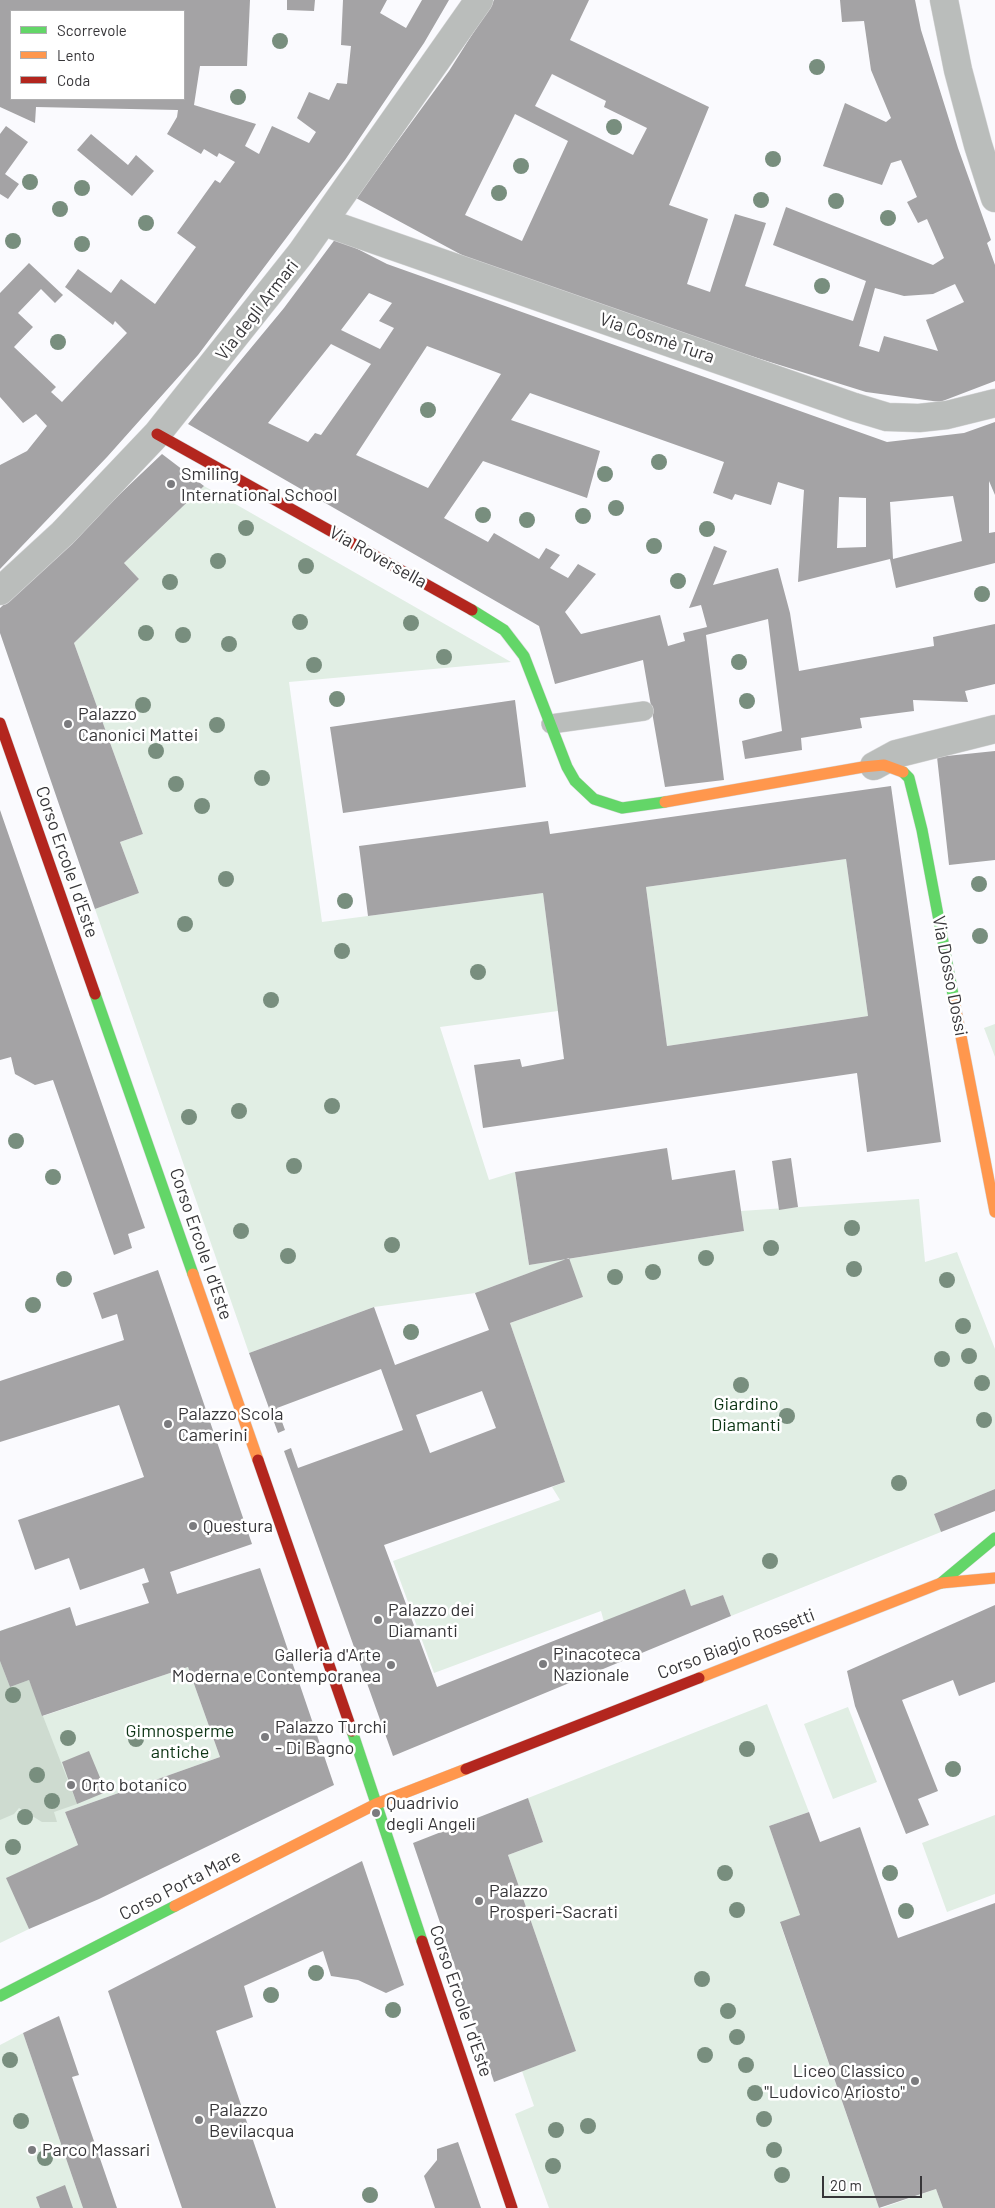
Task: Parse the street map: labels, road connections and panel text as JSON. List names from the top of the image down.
{
  "streets": {
    "street": [
      "Via degli Armari",
      "Via Cosmè Tura",
      "Via Roversella",
      "Corso Ercole I d'Este",
      "Via Dosso Dossi",
      "Corso Biagio Rossetti",
      "Corso Porta Mare"
    ]
  },
  "crossings": [
    ["Via degli Armari", "Via Cosmè Tura"],
    ["Via degli Armari", "Via Roversella"],
    ["Via Roversella", "Via Dosso Dossi"],
    ["Corso Ercole I d'Este", "Corso Biagio Rossetti"],
    ["Corso Ercole I d'Este", "Corso Porta Mare"],
    ["Corso Biagio Rossetti", "Corso Porta Mare"]
  ],
  "parks": ["Giardino Diamanti", "Gimnosperme antiche"],
  "places": [
    "Smiling International School",
    "Palazzo Canonici Mattei",
    "Palazzo Scola Camerini",
    "Questura",
    "Palazzo dei Diamanti",
    "Pinacoteca Nazionale",
    "Galleria d'Arte Moderna e Contemporanea",
    "Palazzo Turchi - Di Bagno",
    "Orto botanico",
    "Quadrivio degli Angeli",
    "Palazzo Prosperi-Sacrati",
    "Liceo Classico \"Ludovico Ariosto\"",
    "Palazzo Bevilacqua",
    "Parco Massari"
  ],
  "legend": ["Scorrevole", "Lento", "Coda"],
  "scale_bar": "20 m"
}
